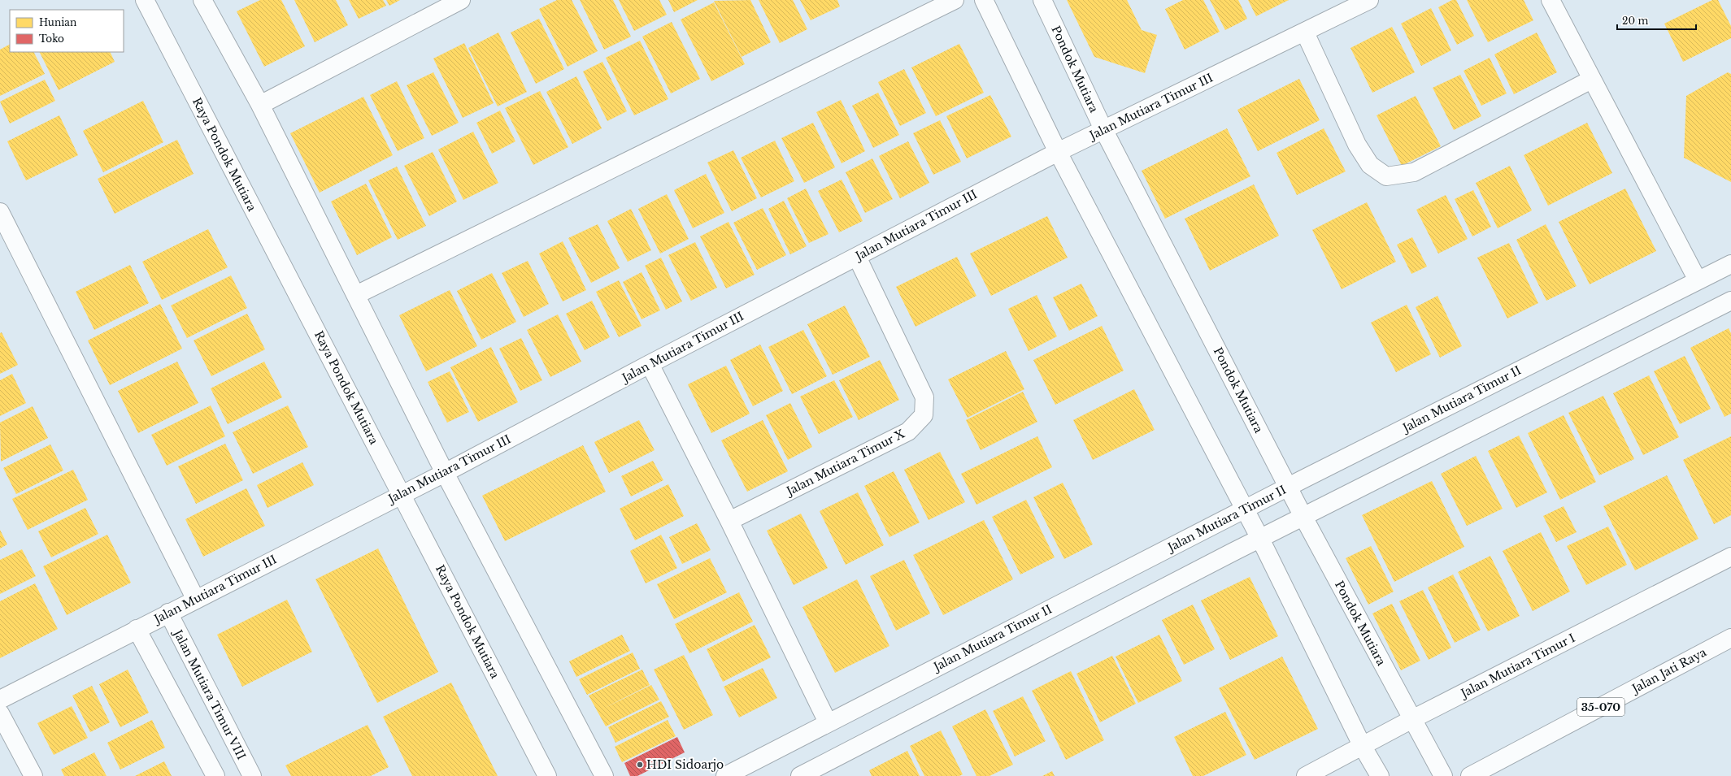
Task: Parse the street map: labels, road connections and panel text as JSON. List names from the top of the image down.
{
  "streets": {
    "street": [
      "Pondok Mutiara",
      "Jalan Mutiara Timur III",
      "Raya Pondok Mutiara",
      "Jalan Mutiara Timur II",
      "Jalan Mutiara Timur X",
      "Jalan Mutiara Timur I",
      "Jalan Jati Raya",
      "Jalan Mutiara Timur VIII",
      "35-070"
    ]
  },
  "crossings": [
    ["Pondok Mutiara", "Jalan Mutiara Timur III"],
    ["Pondok Mutiara", "Jalan Mutiara Timur II"],
    ["Pondok Mutiara", "Jalan Mutiara Timur I"],
    ["Jalan Mutiara Timur III", "Raya Pondok Mutiara"],
    ["Jalan Mutiara Timur III", "Jalan Mutiara Timur X"],
    ["Jalan Mutiara Timur III", "Jalan Mutiara Timur VIII"]
  ],
  "places": ["HDI Sidoarjo"],
  "legend": ["Hunian", "Toko"],
  "scale_bar": "20 m"
}
